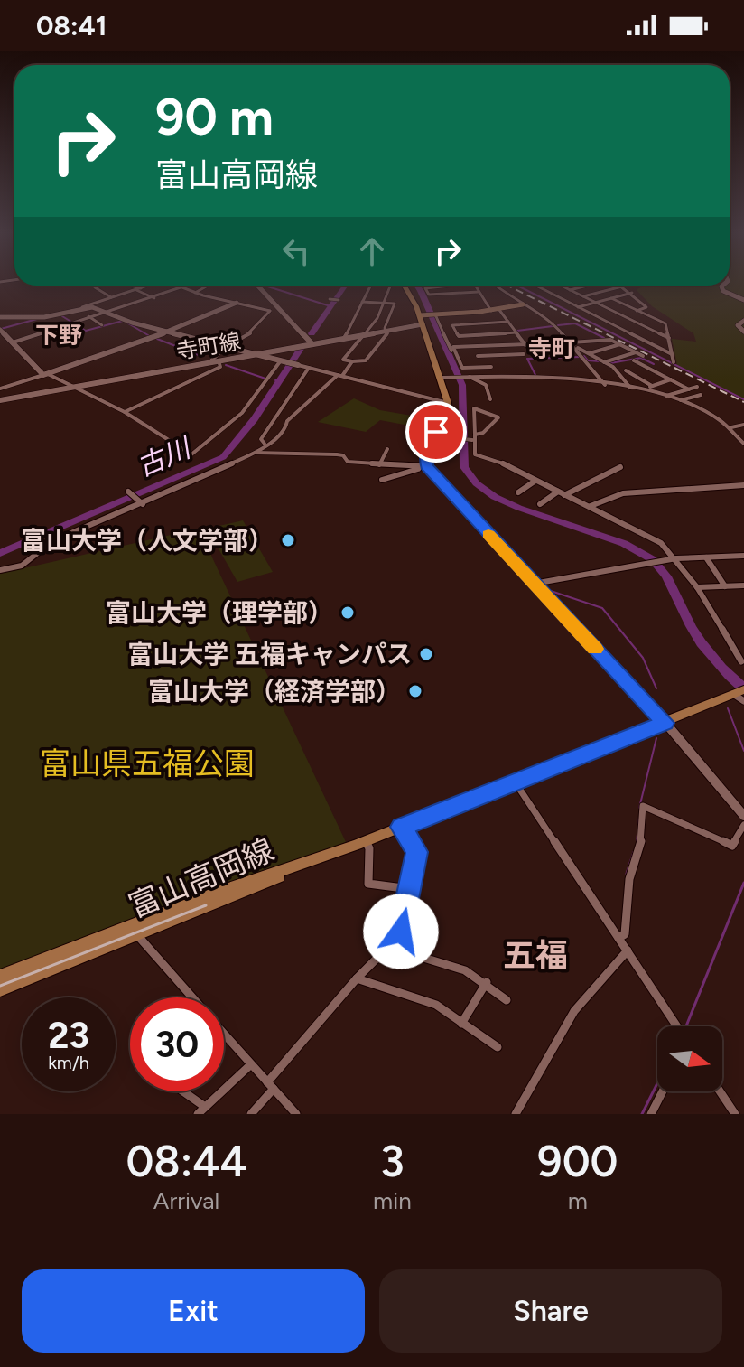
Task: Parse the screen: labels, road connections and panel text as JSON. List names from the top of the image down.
{
  "streets": {
    "main road": ["富山高岡線"],
    "street": ["寺町線"]
  },
  "districts": ["下野", "寺町", "五福"],
  "water": ["古川"],
  "parks": ["富山県五福公園"],
  "places": [
    "富山大学（人文学部）",
    "富山大学（理学部）",
    "富山大学 五福キャンパス",
    "富山大学（経済学部）"
  ],
  "north": "right",
  "page": {
    "status": "08:41",
    "turn": ["90 m", "富山高岡線"],
    "speed": "23 km/h",
    "limit": "30",
    "eta": [
      "08:44",
      "Arrival",
      "3",
      "min",
      "900",
      "m"
    ],
    "buttons": ["Exit", "Share"]
  }
}
